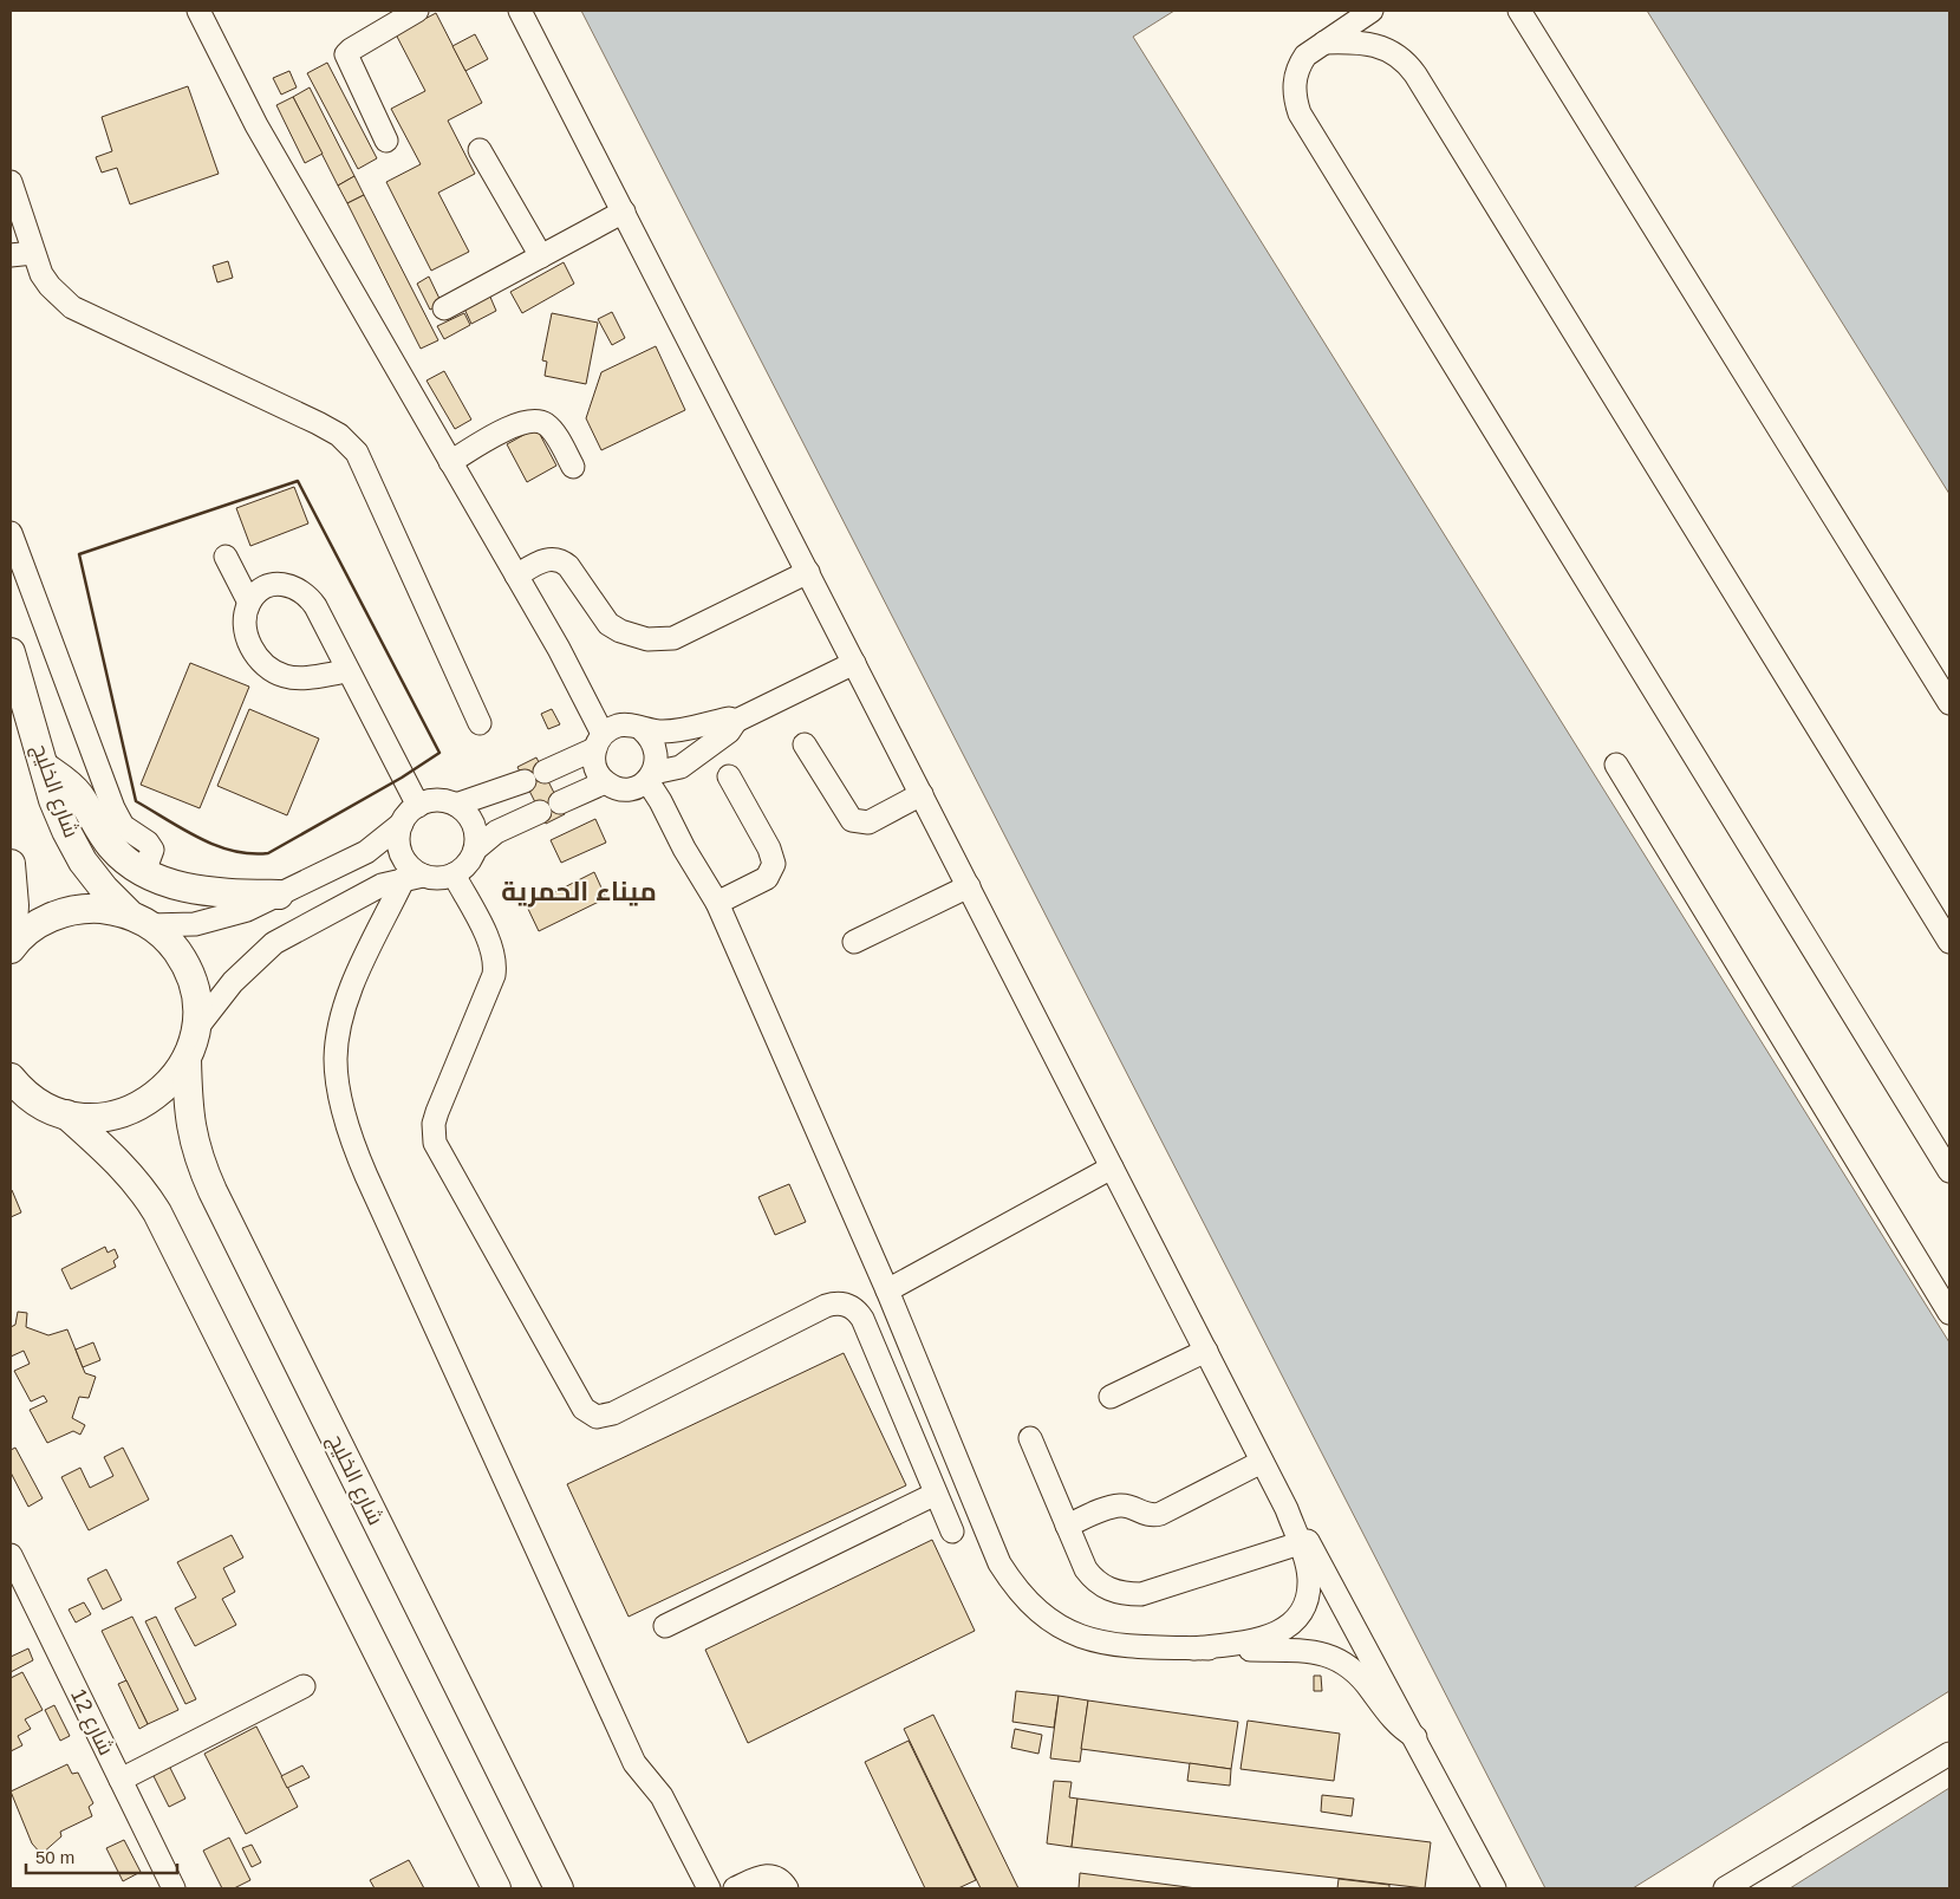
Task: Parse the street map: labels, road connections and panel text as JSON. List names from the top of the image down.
{
  "streets": {
    "main road": ["شارع الخليج"],
    "street": ["شارع 12"]
  },
  "districts": ["ميناء الحمرية"],
  "scale_bar": "50 m"
}
